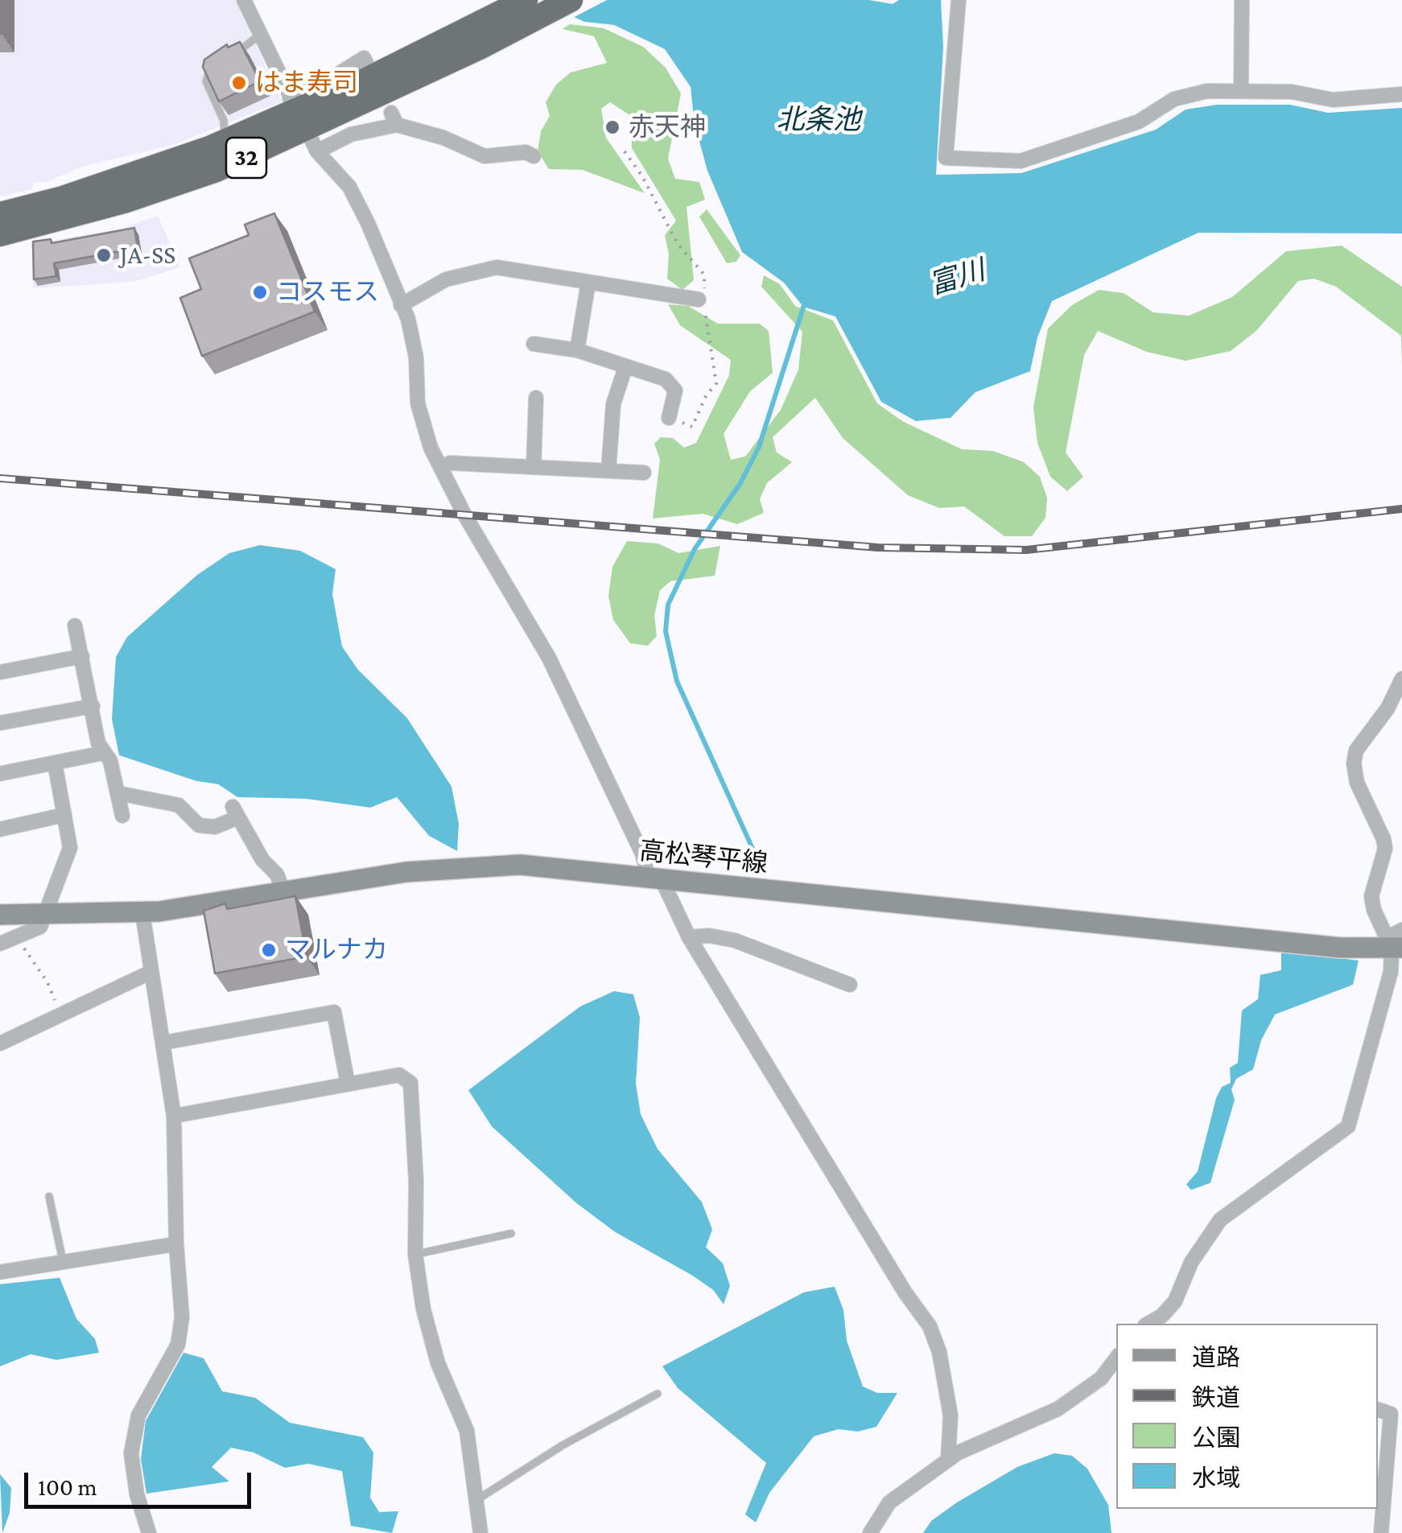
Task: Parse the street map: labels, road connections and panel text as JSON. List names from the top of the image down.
{
  "streets": {
    "highway": ["32"],
    "main road": ["高松琴平線"]
  },
  "water": ["北条池", "富川"],
  "places": [
    "はま寿司",
    "赤天神",
    "JA-SS",
    "コスモス",
    "マルナカ"
  ],
  "legend": [
    "道路",
    "鉄道",
    "公園",
    "水域"
  ],
  "scale_bar": "100 m"
}
